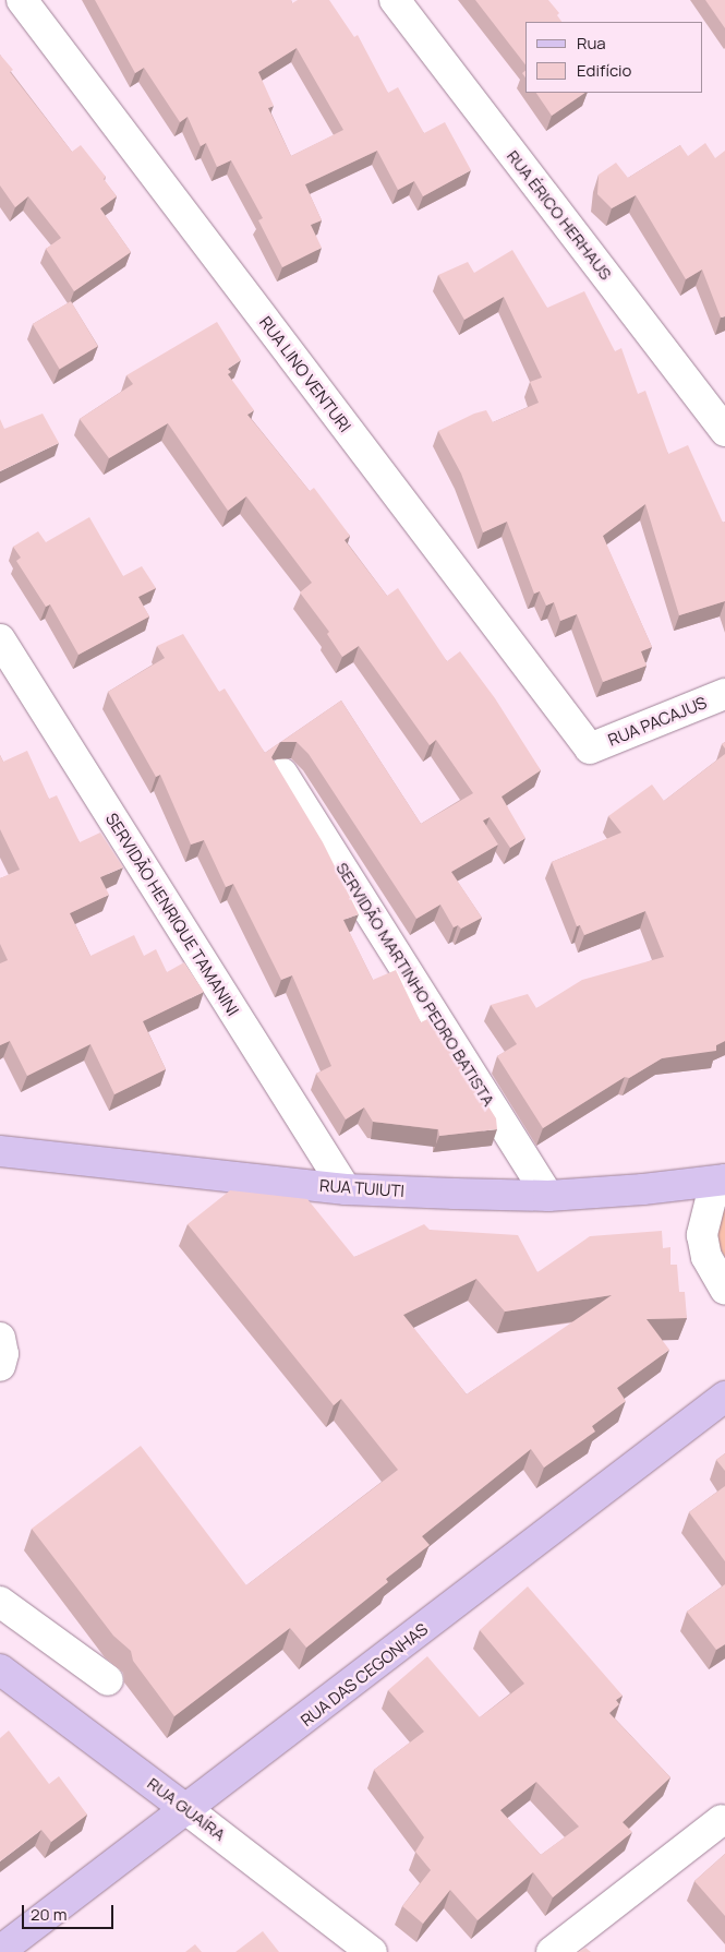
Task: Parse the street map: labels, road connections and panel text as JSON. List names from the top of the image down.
{
  "streets": {
    "main road": ["RUA TUIUTI", "RUA DAS CEGONHAS", "RUA GUAÍRA"],
    "street": [
      "RUA ÉRICO HERHAUS",
      "RUA LINO VENTURI",
      "RUA PACAJUS",
      "SERVIDÃO HENRIQUE TAMANINI",
      "SERVIDÃO MARTINHO PEDRO BATISTA"
    ]
  },
  "crossings": [
    ["RUA LINO VENTURI", "RUA PACAJUS"],
    ["SERVIDÃO HENRIQUE TAMANINI", "RUA TUIUTI"],
    ["SERVIDÃO MARTINHO PEDRO BATISTA", "RUA TUIUTI"],
    ["RUA DAS CEGONHAS", "RUA GUAÍRA"]
  ],
  "legend": ["Rua", "Edifício"],
  "scale_bar": "20 m"
}
